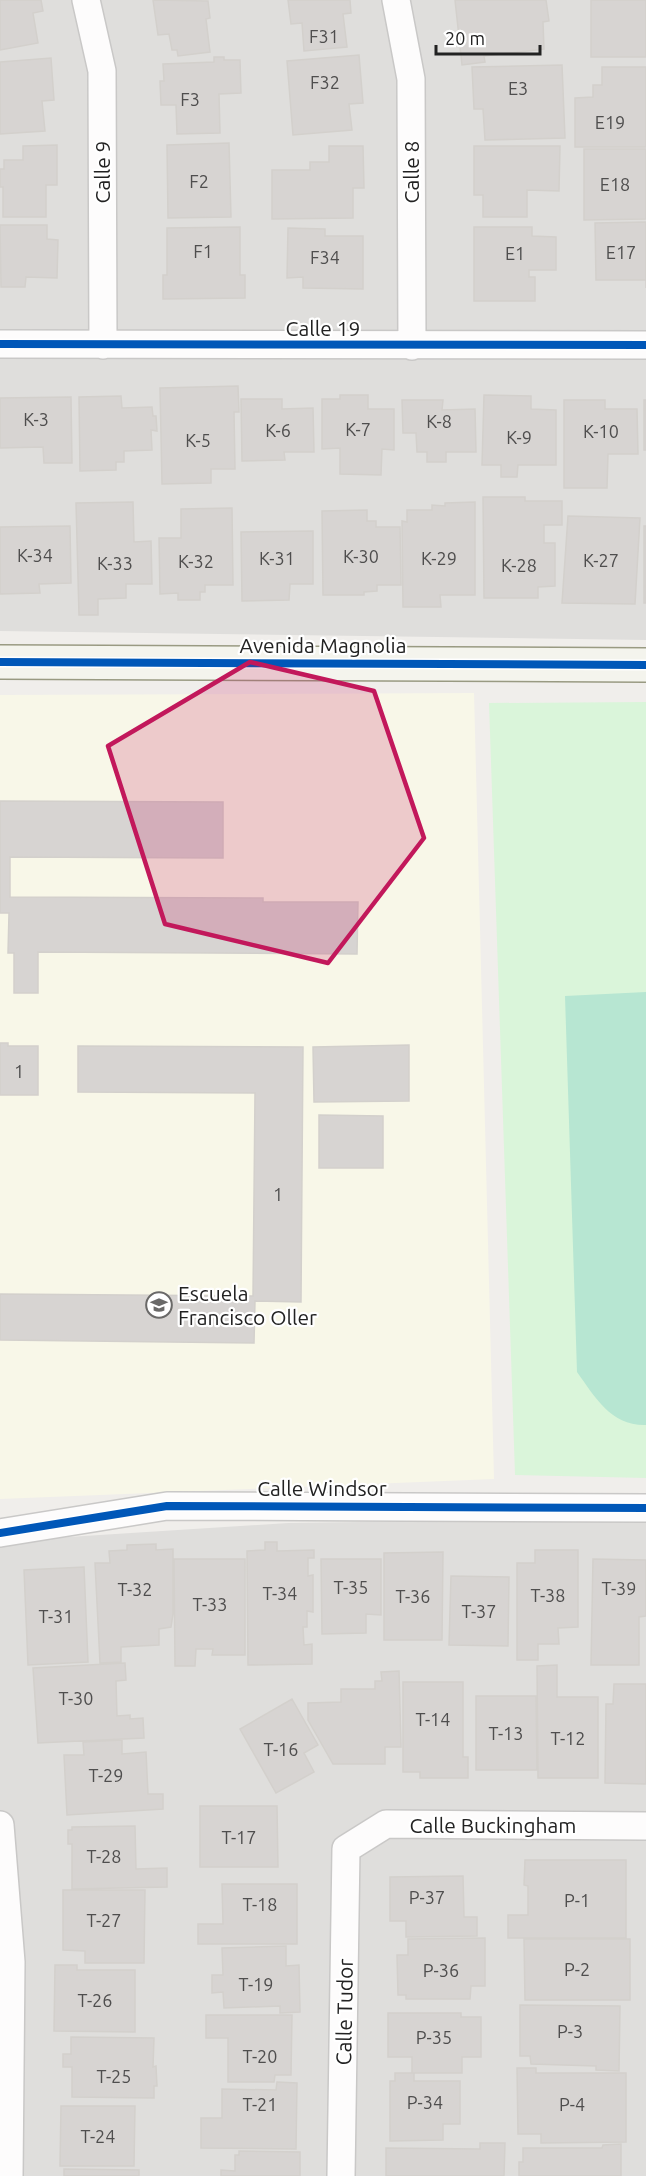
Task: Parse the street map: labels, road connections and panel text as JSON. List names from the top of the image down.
{
  "streets": {
    "street": [
      "Calle 9",
      "Calle 8",
      "Calle 19",
      "Avenida Magnolia",
      "Calle Windsor",
      "Calle Buckingham",
      "Calle Tudor"
    ]
  },
  "crossings": [
    ["Calle 9", "Calle 19"],
    ["Calle 8", "Calle 19"],
    ["Calle Buckingham", "Calle Tudor"]
  ],
  "places": {
    "school or university": ["Escuela Francisco Oller"]
  },
  "house_numbers": [
    "F31",
    "F32",
    "E3",
    "F3",
    "E19",
    "F2",
    "E18",
    "F1",
    "E17",
    "E1",
    "F34",
    "K-3",
    "K-8",
    "K-7",
    "K-6",
    "K-10",
    "K-9",
    "K-5",
    "K-34",
    "K-30",
    "K-31",
    "K-29",
    "K-27",
    "K-32",
    "K-33",
    "K-28",
    "1",
    "1",
    "T-35",
    "T-39",
    "T-32",
    "T-34",
    "T-38",
    "T-36",
    "T-33",
    "T-37",
    "T-31",
    "T-30",
    "T-14",
    "T-13",
    "T-12",
    "T-16",
    "T-29",
    "T-17",
    "T-28",
    "P-37",
    "P-1",
    "T-18",
    "T-27",
    "P-2",
    "P-36",
    "T-19",
    "T-26",
    "P-3",
    "P-35",
    "T-20",
    "T-25",
    "P-34",
    "T-21",
    "P-4",
    "T-24"
  ],
  "scale_bar": "20 m"
}
